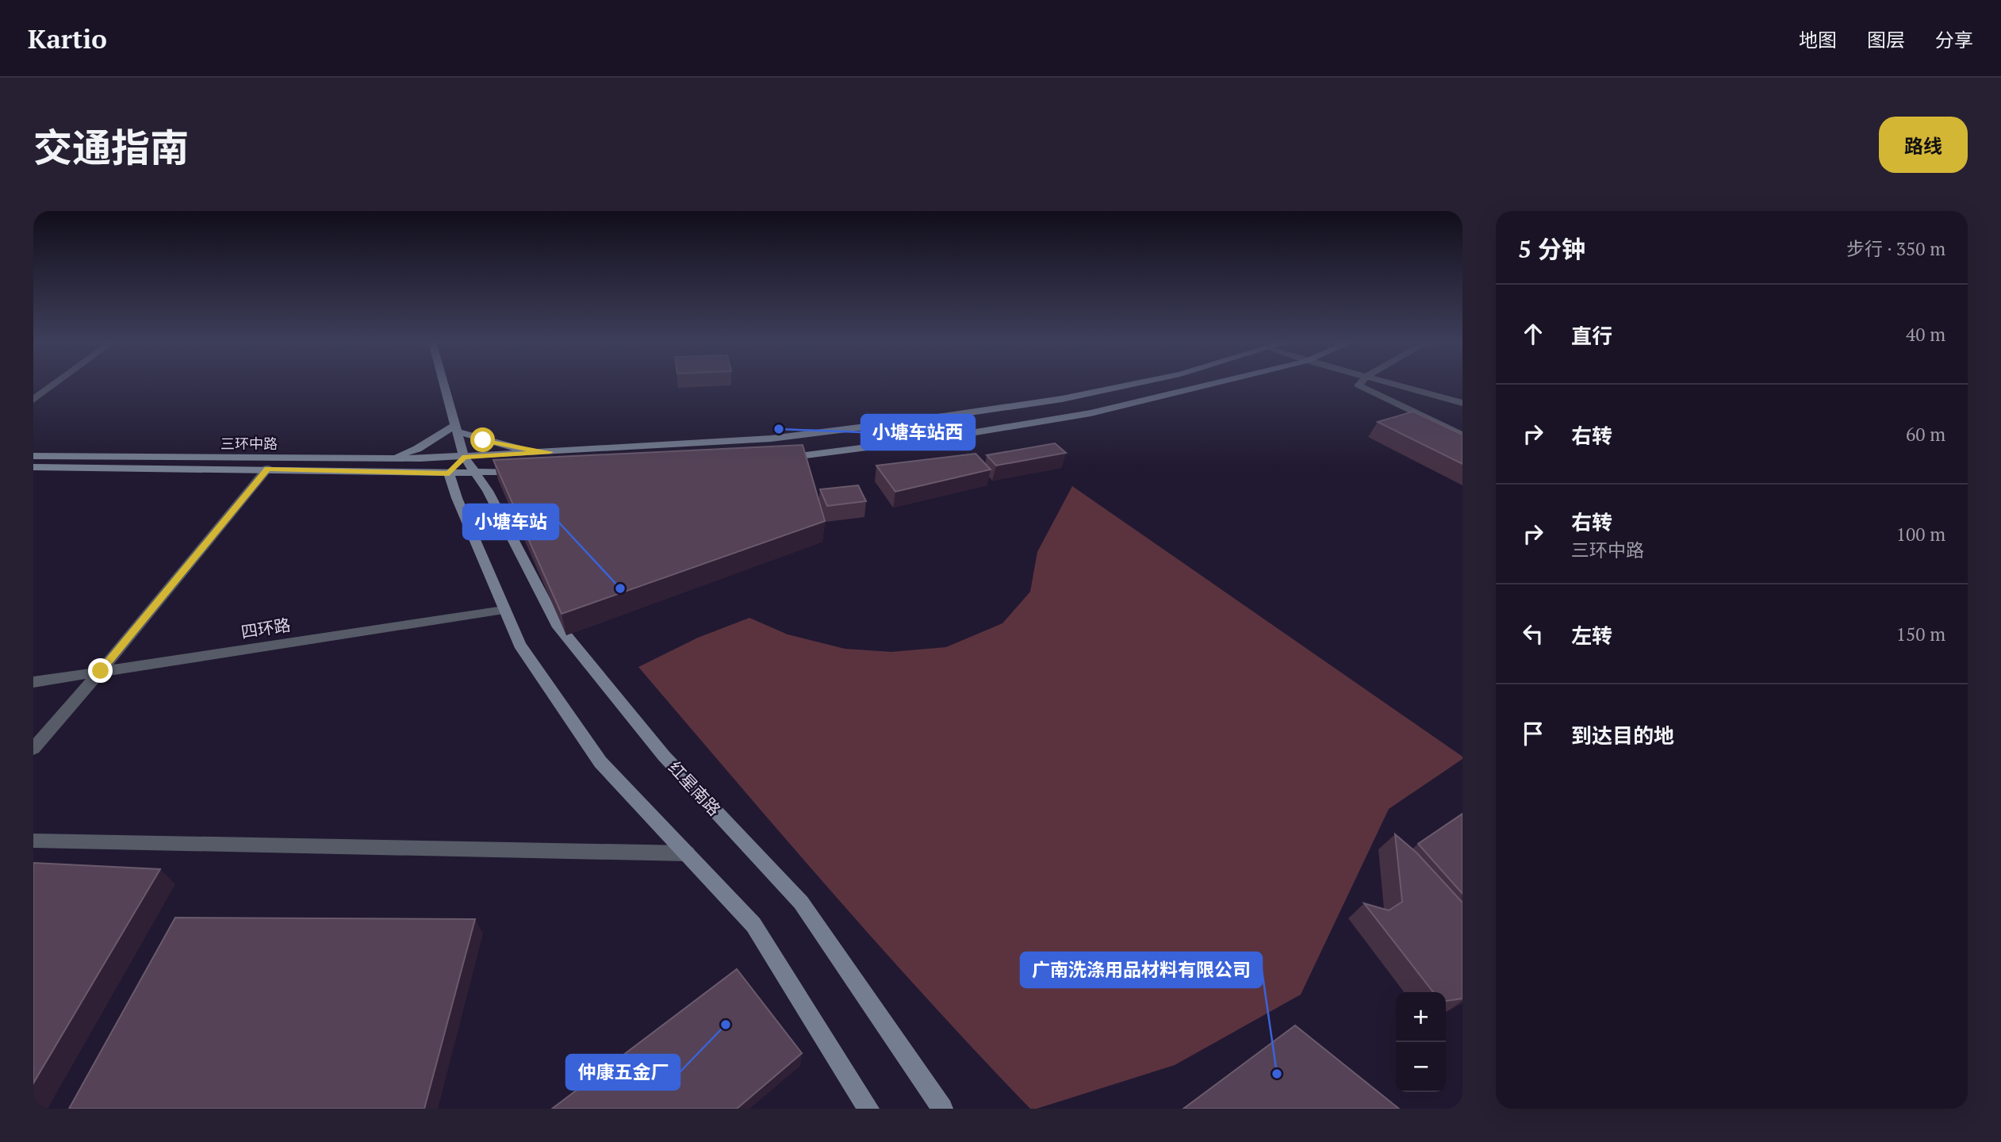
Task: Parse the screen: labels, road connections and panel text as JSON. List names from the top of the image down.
{
  "streets": {
    "main road": ["三环中路", "红星南路"],
    "street": ["四环路"]
  },
  "crossings": [
    ["三环中路", "红星南路"]
  ],
  "places": [
    "小塘车站西",
    "小塘车站",
    "仲康五金厂",
    "广南洗涤用品材料有限公司"
  ],
  "page": {
    "header": "Kartio",
    "nav": ["地图", "图层", "分享"],
    "title": "交通指南",
    "buttons": "路线",
    "heading": ["5 分钟", "步行 · 350 m"],
    "list": [
      ["直行", "40 m"],
      ["右转", "60 m"],
      ["右转", "三环中路", "100 m"],
      ["左转", "150 m"],
      "到达目的地"
    ],
    "map_buttons": ["+", "−"]
  }
}
